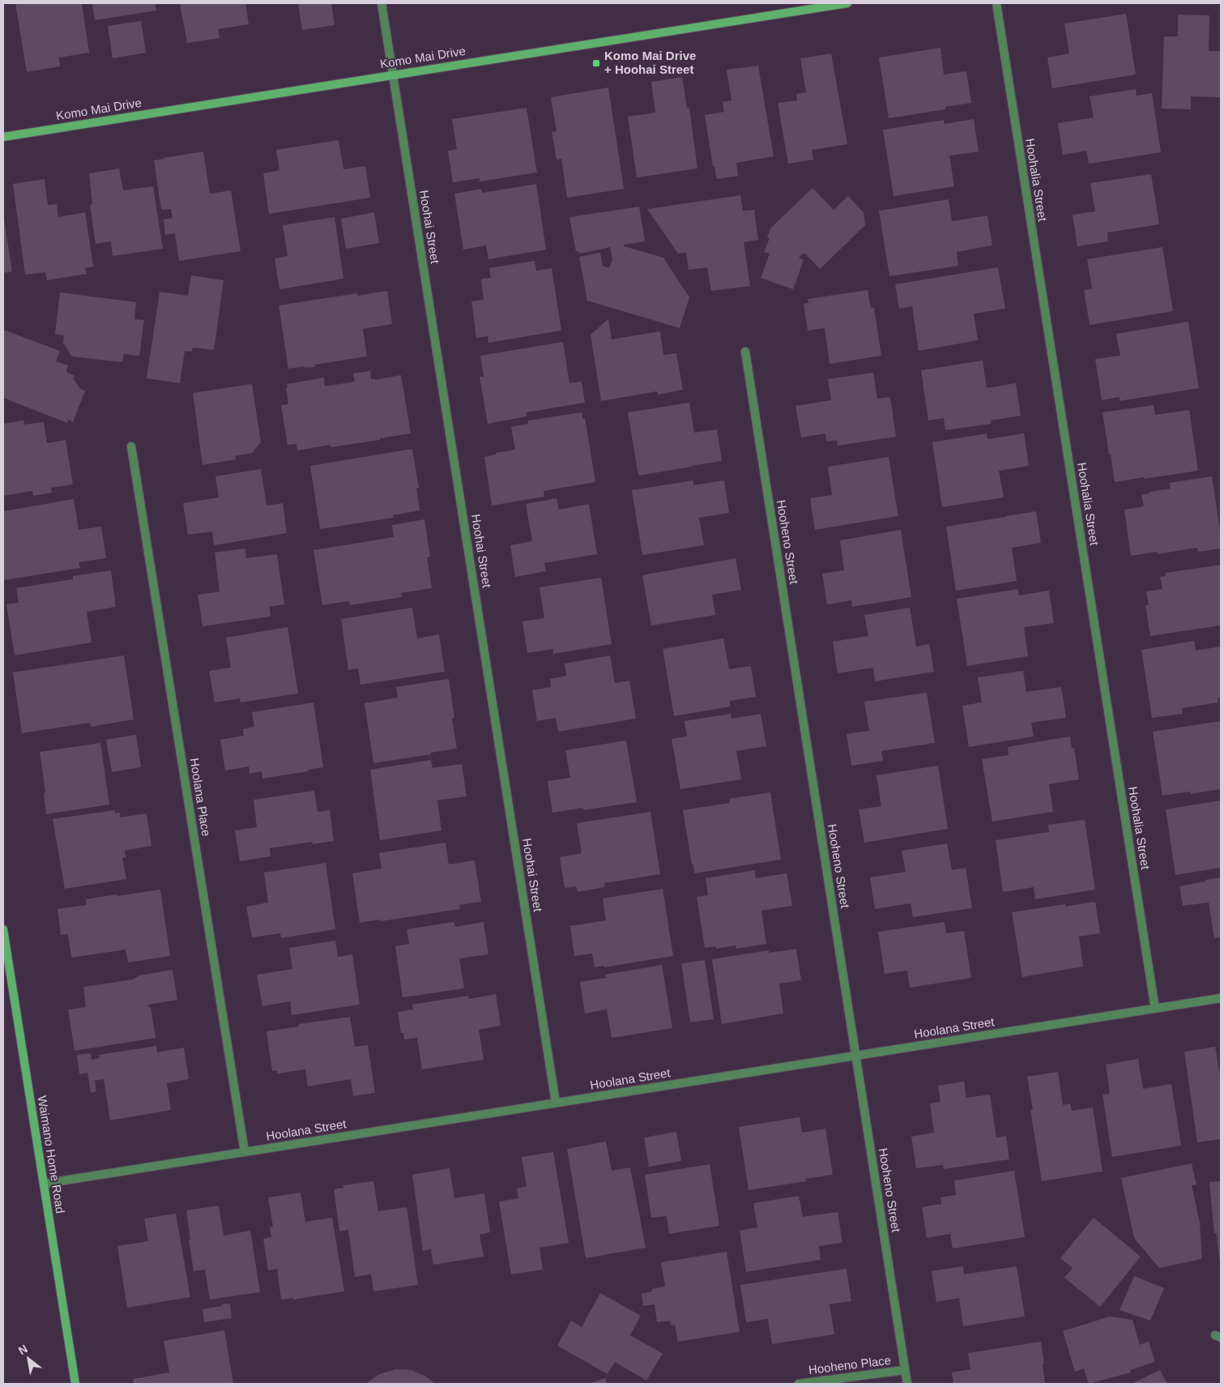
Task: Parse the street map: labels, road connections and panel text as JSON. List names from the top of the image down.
{
  "streets": {
    "street": [
      "Komo Mai Drive",
      "Hoohalia Street",
      "Hoohai Street",
      "Hooheno Street",
      "Hoolana Place",
      "Hoolana Street",
      "Waimano Home Road",
      "Hooheno Place"
    ]
  },
  "crossings": [
    ["Komo Mai Drive", "Hoohai Street"],
    ["Hoohalia Street", "Hoolana Street"],
    ["Hoohai Street", "Hoolana Street"],
    ["Hooheno Street", "Hoolana Street"],
    ["Hooheno Street", "Hooheno Place"],
    ["Hoolana Place", "Hoolana Street"],
    ["Hoolana Street", "Waimano Home Road"]
  ],
  "places": {
    "transit": ["Komo Mai Drive + Hoohai Street"]
  },
  "north": "top left"
}
